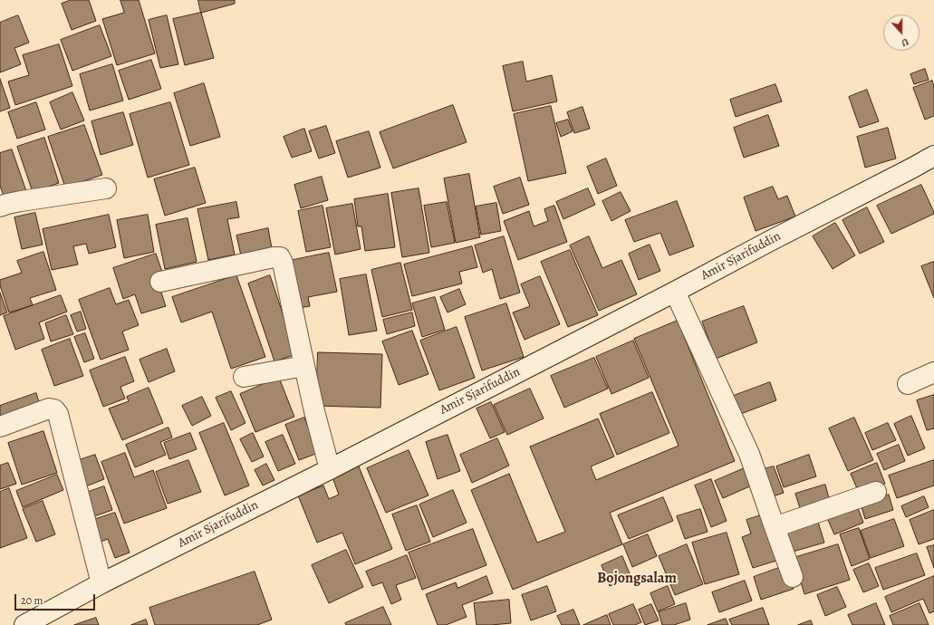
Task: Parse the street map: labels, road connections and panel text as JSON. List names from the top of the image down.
{
  "streets": {
    "street": ["Amir Sjarifuddin"]
  },
  "districts": ["Bojongsalam"],
  "scale_bar": "20 m",
  "north": "bottom"
}
